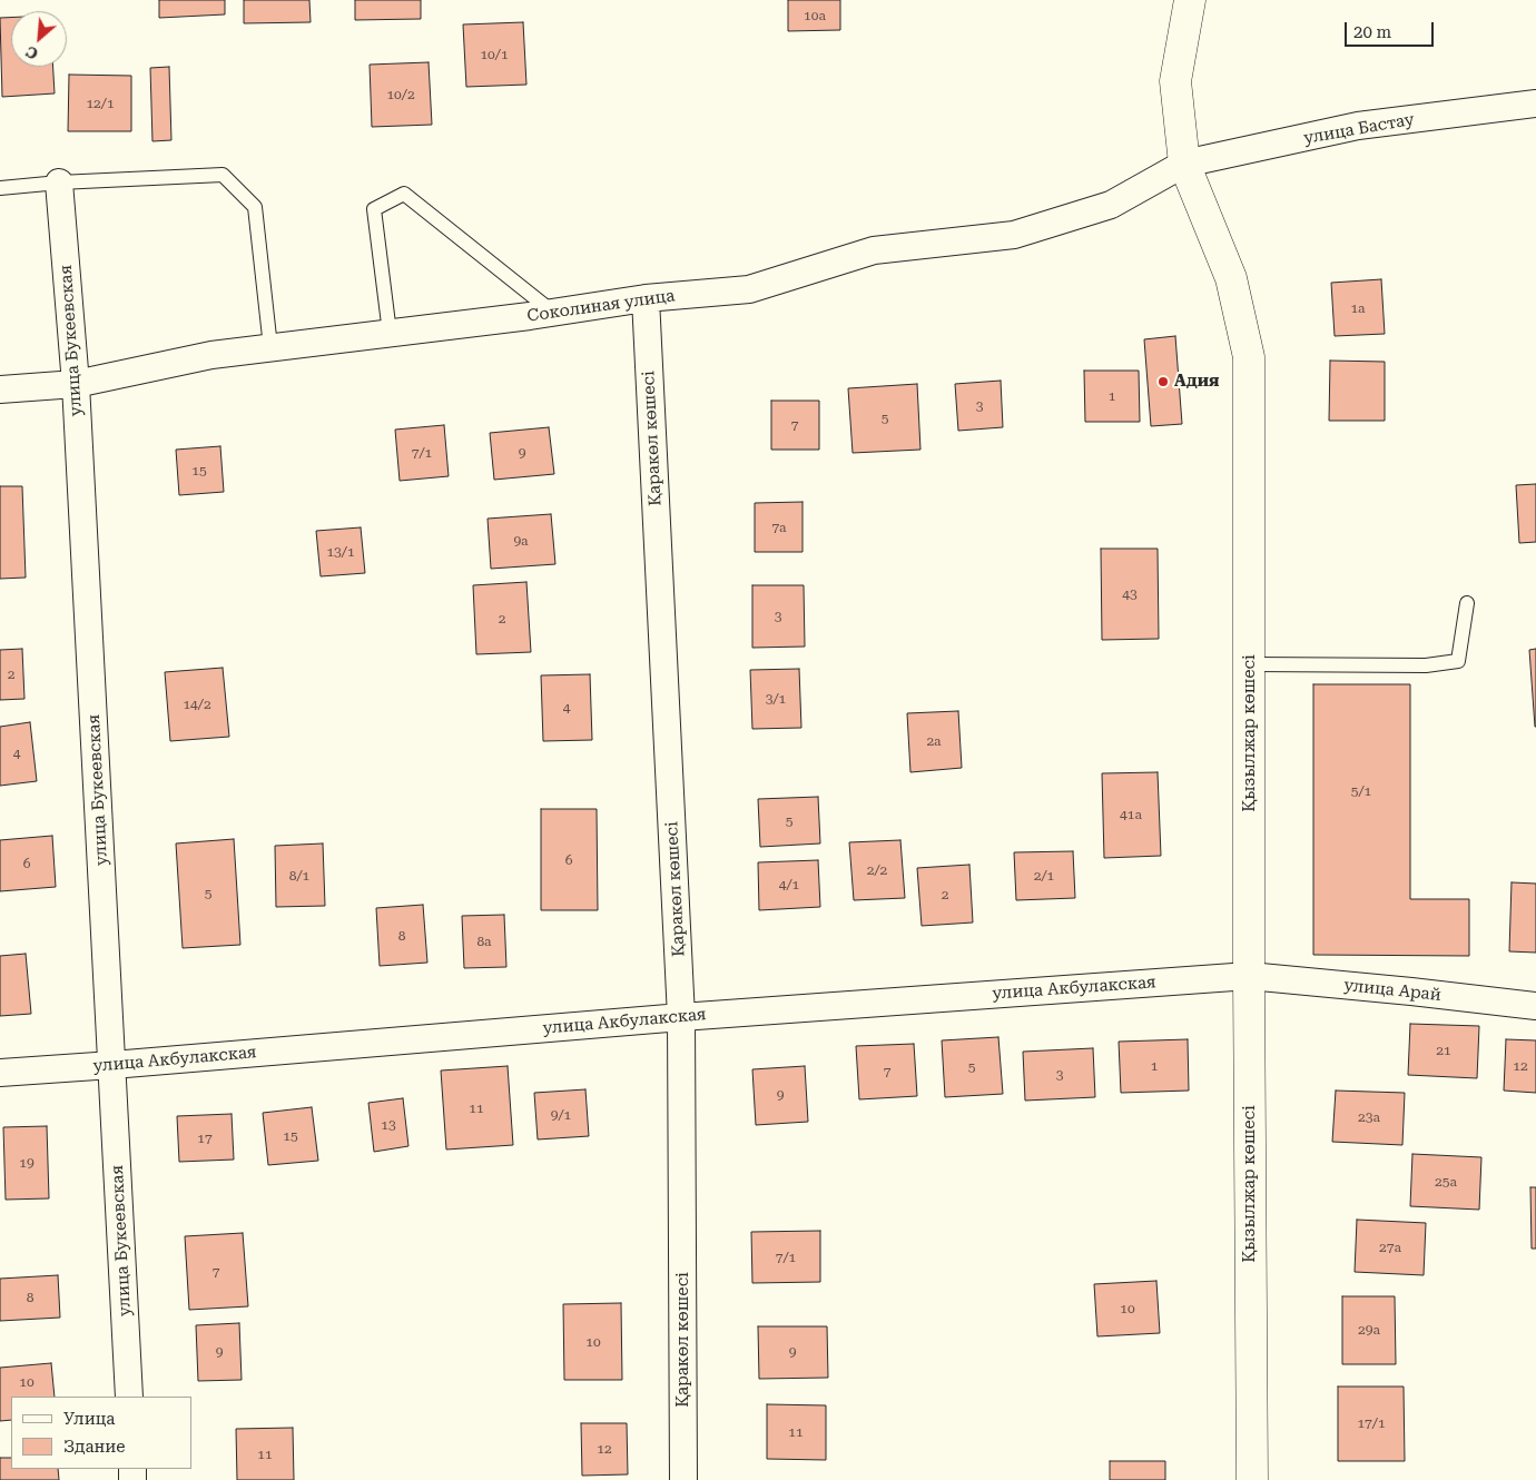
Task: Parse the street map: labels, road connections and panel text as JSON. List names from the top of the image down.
{
  "streets": {
    "street": [
      "улица Бастау",
      "Соколиная улица",
      "улица Букеевская",
      "Қаракөл көшесі",
      "Қызылжар көшесі",
      "улица Акбулакская",
      "улица Арай"
    ]
  },
  "crossings": [
    ["улица Бастау", "Соколиная улица"],
    ["улица Бастау", "Қызылжар көшесі"],
    ["Соколиная улица", "улица Букеевская"],
    ["Соколиная улица", "Қаракөл көшесі"],
    ["Соколиная улица", "Қызылжар көшесі"],
    ["улица Букеевская", "улица Акбулакская"],
    ["Қаракөл көшесі", "улица Акбулакская"],
    ["Қызылжар көшесі", "улица Акбулакская"],
    ["Қызылжар көшесі", "улица Арай"],
    ["улица Акбулакская", "улица Арай"]
  ],
  "places": ["Адия"],
  "house_numbers": [
    "10а",
    "10/1",
    "10/2",
    "12/1",
    "1а",
    "1",
    "3",
    "5",
    "7",
    "7/1",
    "9",
    "15",
    "7а",
    "9а",
    "13/1",
    "43",
    "3",
    "2",
    "2",
    "3/1",
    "14/2",
    "4",
    "2а",
    "4",
    "5/1",
    "41а",
    "5",
    "6",
    "6",
    "2/2",
    "8/1",
    "2/1",
    "4/1",
    "5",
    "2",
    "8",
    "8а",
    "21",
    "1",
    "12",
    "5",
    "7",
    "3",
    "9",
    "11",
    "9/1",
    "23а",
    "13",
    "15",
    "17",
    "19",
    "25а",
    "27а",
    "7/1",
    "7",
    "8",
    "10",
    "29а",
    "10",
    "9",
    "9",
    "10",
    "17/1",
    "11",
    "12",
    "11"
  ],
  "legend": ["Улица", "Здание"],
  "scale_bar": "20 m",
  "north": "bottom left"
}
